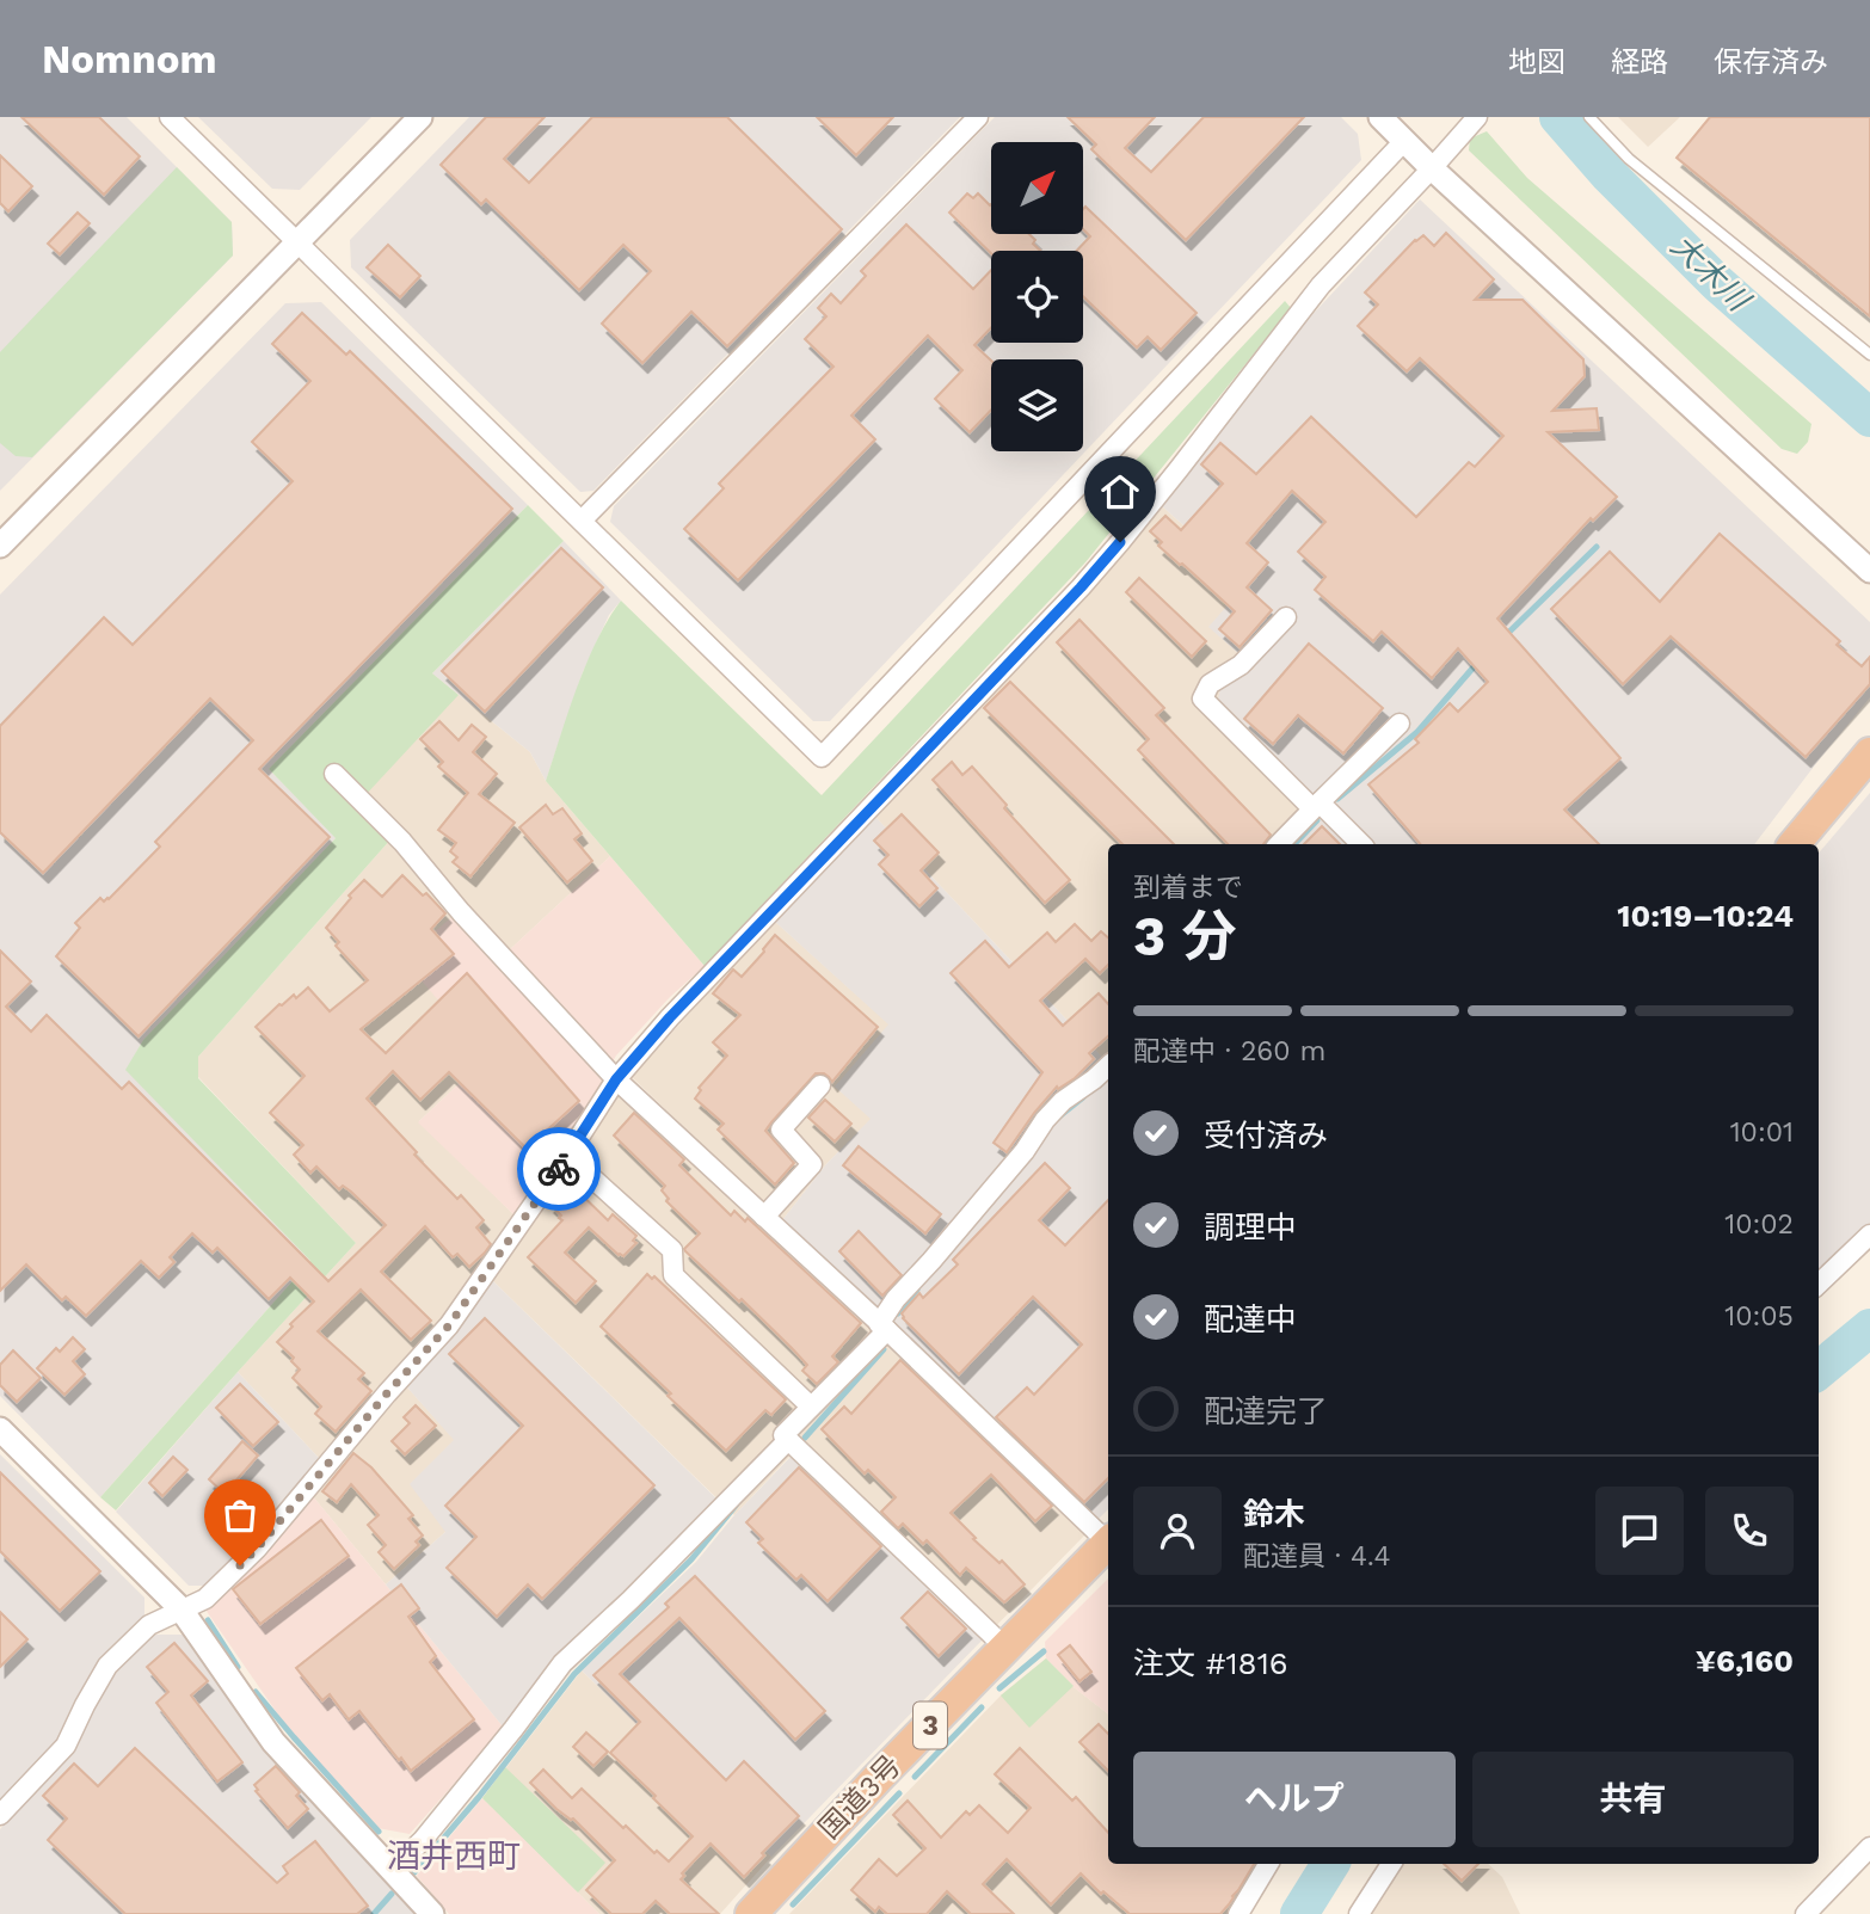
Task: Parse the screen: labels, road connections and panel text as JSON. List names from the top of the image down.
{
  "streets": {
    "highway": ["3", "国道3号"]
  },
  "districts": ["酒井西町"],
  "water": ["大木川"],
  "north": "top right",
  "page": {
    "header": "Nomnom",
    "nav": ["地図", "経路", "保存済み"],
    "heading": ["3 分", "到着まで", "10:19–10:24"],
    "panel": [
      "鈴木",
      "配達員 · 4.4",
      "注文 #1816",
      "¥6,160"
    ],
    "bar": "配達中 · 260 m",
    "list": [
      ["受付済み", "10:01"],
      ["調理中", "10:02"],
      ["配達中", "10:05"],
      "配達完了"
    ],
    "buttons": ["ヘルプ", "共有"]
  }
}
